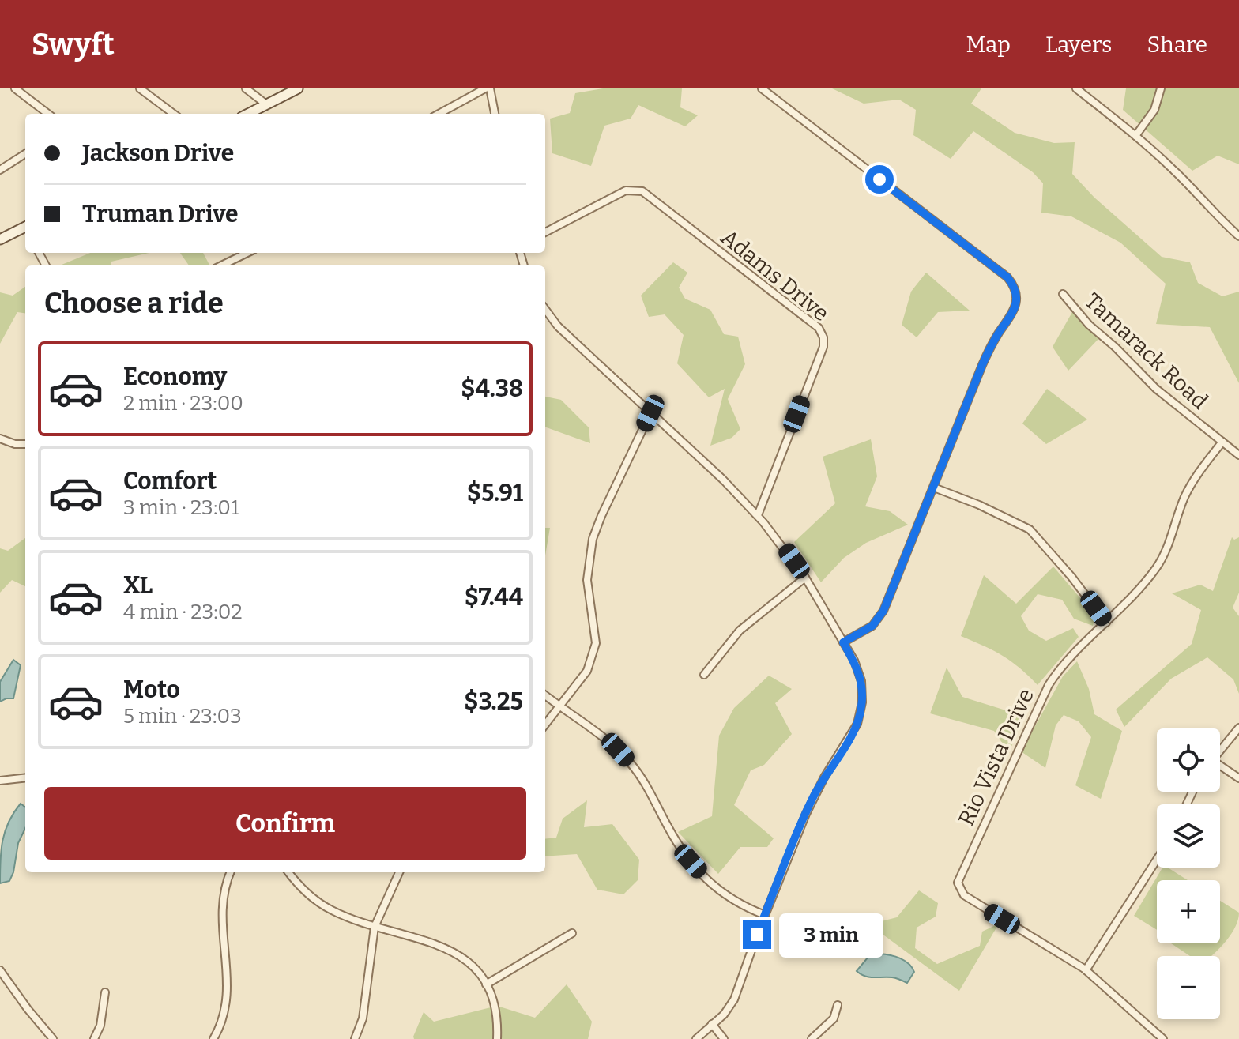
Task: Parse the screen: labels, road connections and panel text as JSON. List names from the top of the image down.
{
  "streets": {
    "street": ["Adams Drive", "Tamarack Road", "Rio Vista Drive"]
  },
  "crossings": [
    ["Tamarack Road", "Rio Vista Drive"]
  ],
  "page": {
    "header": "Swyft",
    "nav": ["Map", "Layers", "Share"],
    "banner": ["Jackson Drive", "Truman Drive"],
    "heading": "Choose a ride",
    "list": [
      {
        "name": "Economy",
        "note": "2 min · 23:00",
        "value": "$4.38"
      },
      {
        "name": "Comfort",
        "note": "3 min · 23:01",
        "value": "$5.91"
      },
      {
        "name": "XL",
        "note": "4 min · 23:02",
        "value": "$7.44"
      },
      {
        "name": "Moto",
        "note": "5 min · 23:03",
        "value": "$3.25"
      }
    ],
    "map_buttons": ["+", "−"],
    "buttons": "Confirm",
    "bubble": "3 min"
  }
}
